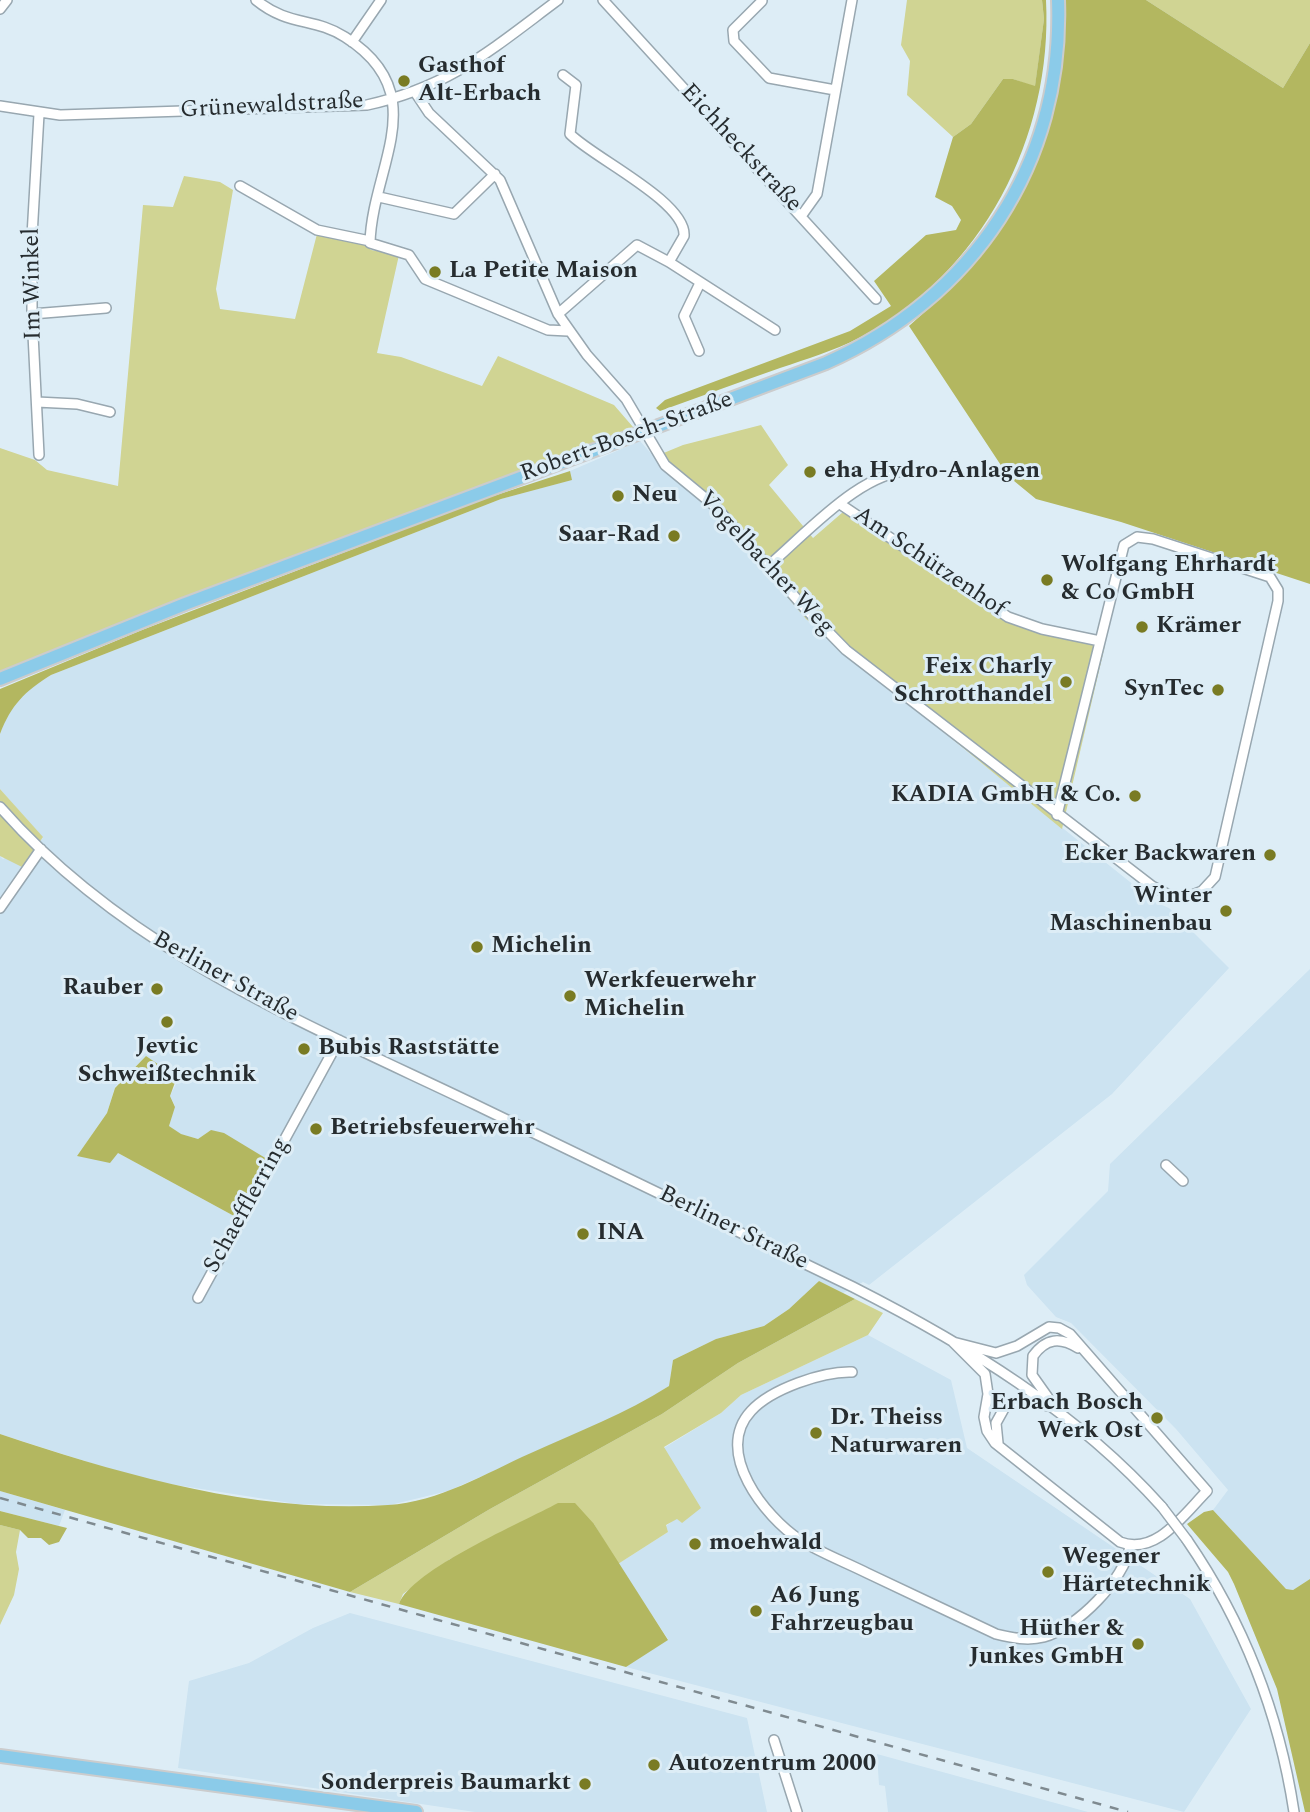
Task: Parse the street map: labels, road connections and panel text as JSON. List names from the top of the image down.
{
  "streets": {
    "main road": ["Robert-Bosch-Straße"],
    "street": [
      "Grünewaldstraße",
      "Eichheckstraße",
      "Im Winkel",
      "Am Schützenhof",
      "Vogelbacher Weg",
      "Berliner Straße",
      "Schaefflerring"
    ]
  },
  "crossings": [
    ["Grünewaldstraße", "Im Winkel"],
    ["Grünewaldstraße", "Vogelbacher Weg"],
    ["Robert-Bosch-Straße", "Vogelbacher Weg"],
    ["Am Schützenhof", "Vogelbacher Weg"],
    ["Berliner Straße", "Schaefflerring"]
  ],
  "places": [
    "Gasthof Alt-Erbach",
    "La Petite Maison",
    "eha Hydro-Anlagen",
    "Neu",
    "Saar-Rad",
    "Wolfgang Ehrhardt & Co GmbH",
    "Krämer",
    "Feix Charly Schrotthandel",
    "SynTec",
    "KADIA GmbH & Co.",
    "Ecker Backwaren",
    "Winter Maschinenbau",
    "Michelin",
    "Rauber",
    "Werkfeuerwehr Michelin",
    "Jevtic Schweißtechnik",
    "Bubis Raststätte",
    "Betriebsfeuerwehr",
    "INA",
    "Erbach Bosch Werk Ost",
    "Dr. Theiss Naturwaren",
    "moehwald",
    "Wegener Härtetechnik",
    "A6 Jung Fahrzeugbau",
    "Hüther & Junkes GmbH",
    "Autozentrum 2000",
    "Sonderpreis Baumarkt"
  ]
}
